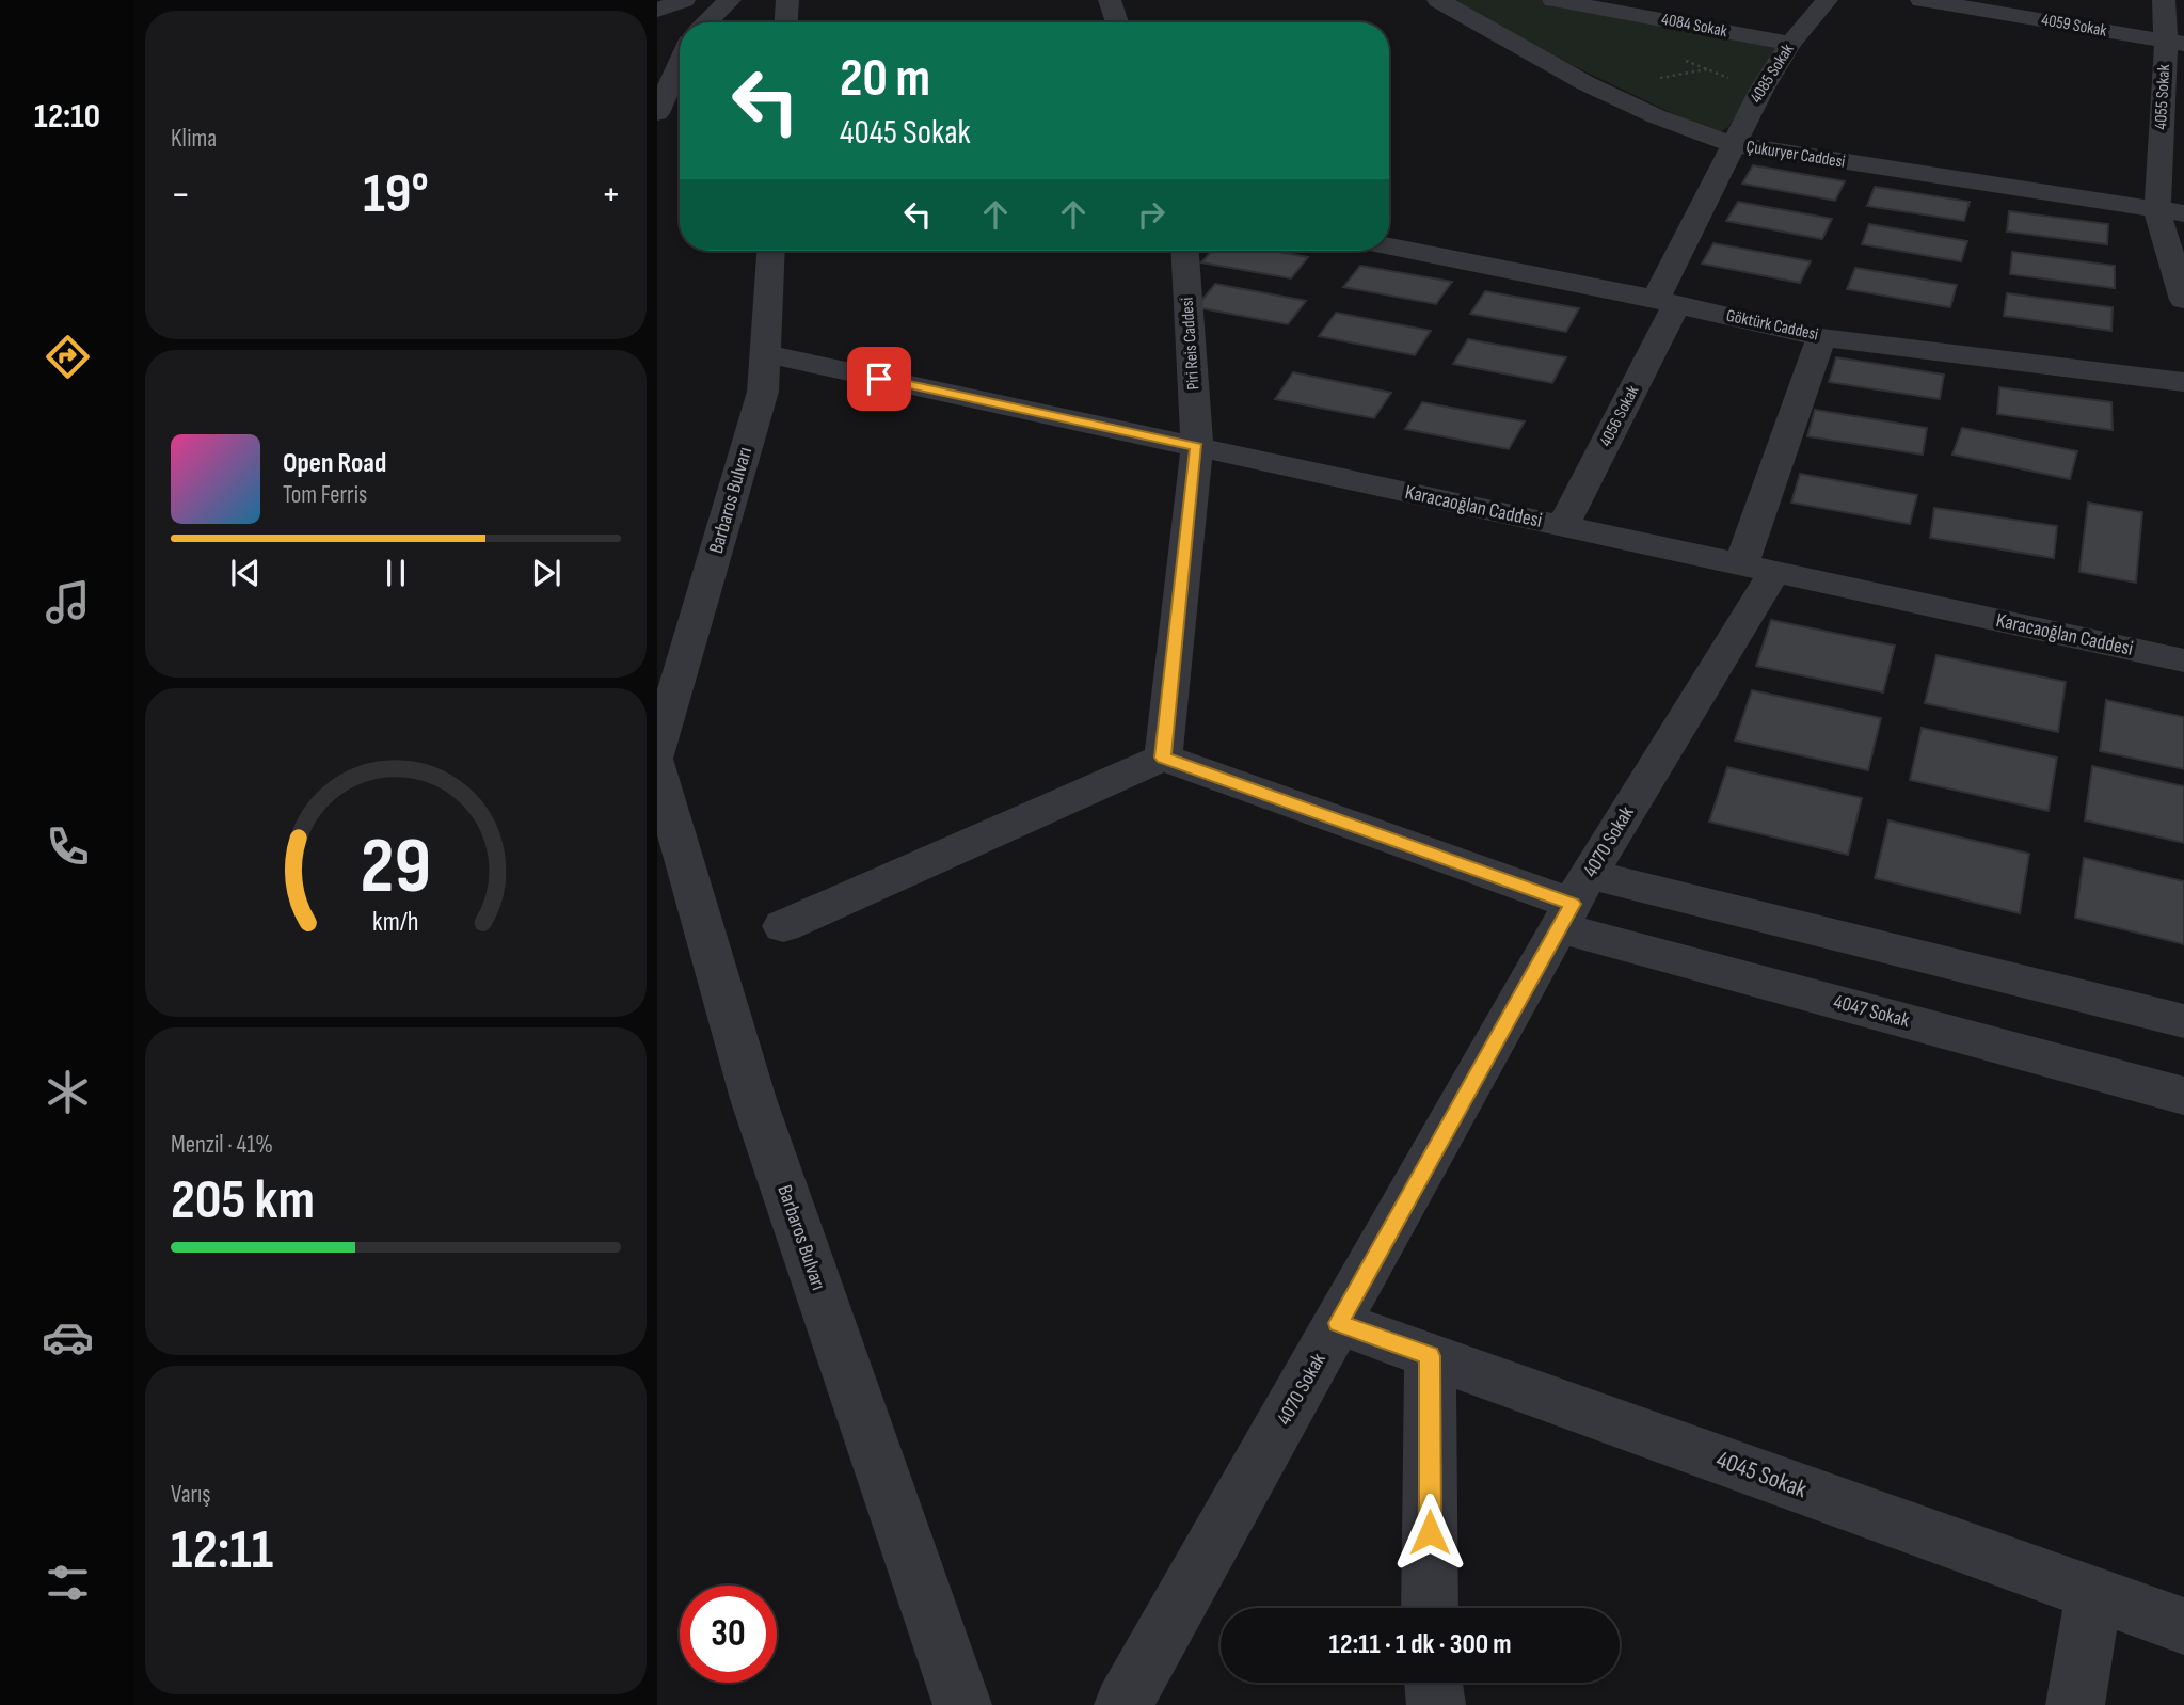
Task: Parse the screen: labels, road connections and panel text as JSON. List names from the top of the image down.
{
  "streets": {
    "street": [
      "4084 Sokak",
      "4059 Sokak",
      "4085 Sokak",
      "4055 Sokak",
      "Çukuryer Caddesi",
      "Göktürk Caddesi",
      "Piri Reis Caddesi",
      "4056 Sokak",
      "Barbaros Bulvarı",
      "Karacaoğlan Caddesi",
      "4070 Sokak",
      "4047 Sokak",
      "4045 Sokak"
    ]
  },
  "crossings": [
    ["4084 Sokak", "4085 Sokak"],
    ["4059 Sokak", "4055 Sokak"],
    ["4085 Sokak", "Çukuryer Caddesi"],
    ["4085 Sokak", "4056 Sokak"],
    ["4055 Sokak", "Çukuryer Caddesi"],
    ["Çukuryer Caddesi", "4056 Sokak"],
    ["Göktürk Caddesi", "4056 Sokak"],
    ["Göktürk Caddesi", "4070 Sokak"],
    ["Piri Reis Caddesi", "Karacaoğlan Caddesi"],
    ["4056 Sokak", "Karacaoğlan Caddesi"],
    ["Barbaros Bulvarı", "Karacaoğlan Caddesi"],
    ["Karacaoğlan Caddesi", "4070 Sokak"],
    ["4070 Sokak", "4047 Sokak"],
    ["4070 Sokak", "4045 Sokak"]
  ],
  "page": {
    "tabs": "12:10",
    "tile": [
      "Klima",
      ["Menzil · 41%", "205 km"],
      ["Varış", "12:11"]
    ],
    "turn": ["20 m", "4045 Sokak"],
    "heat": ["−", "19°", "+"],
    "song": ["Open Road", "Tom Ferris"],
    "limit": "30",
    "trip": "12:11 · 1 dk · 300 m",
    "gauge": ["29", "km/h"]
  }
}
